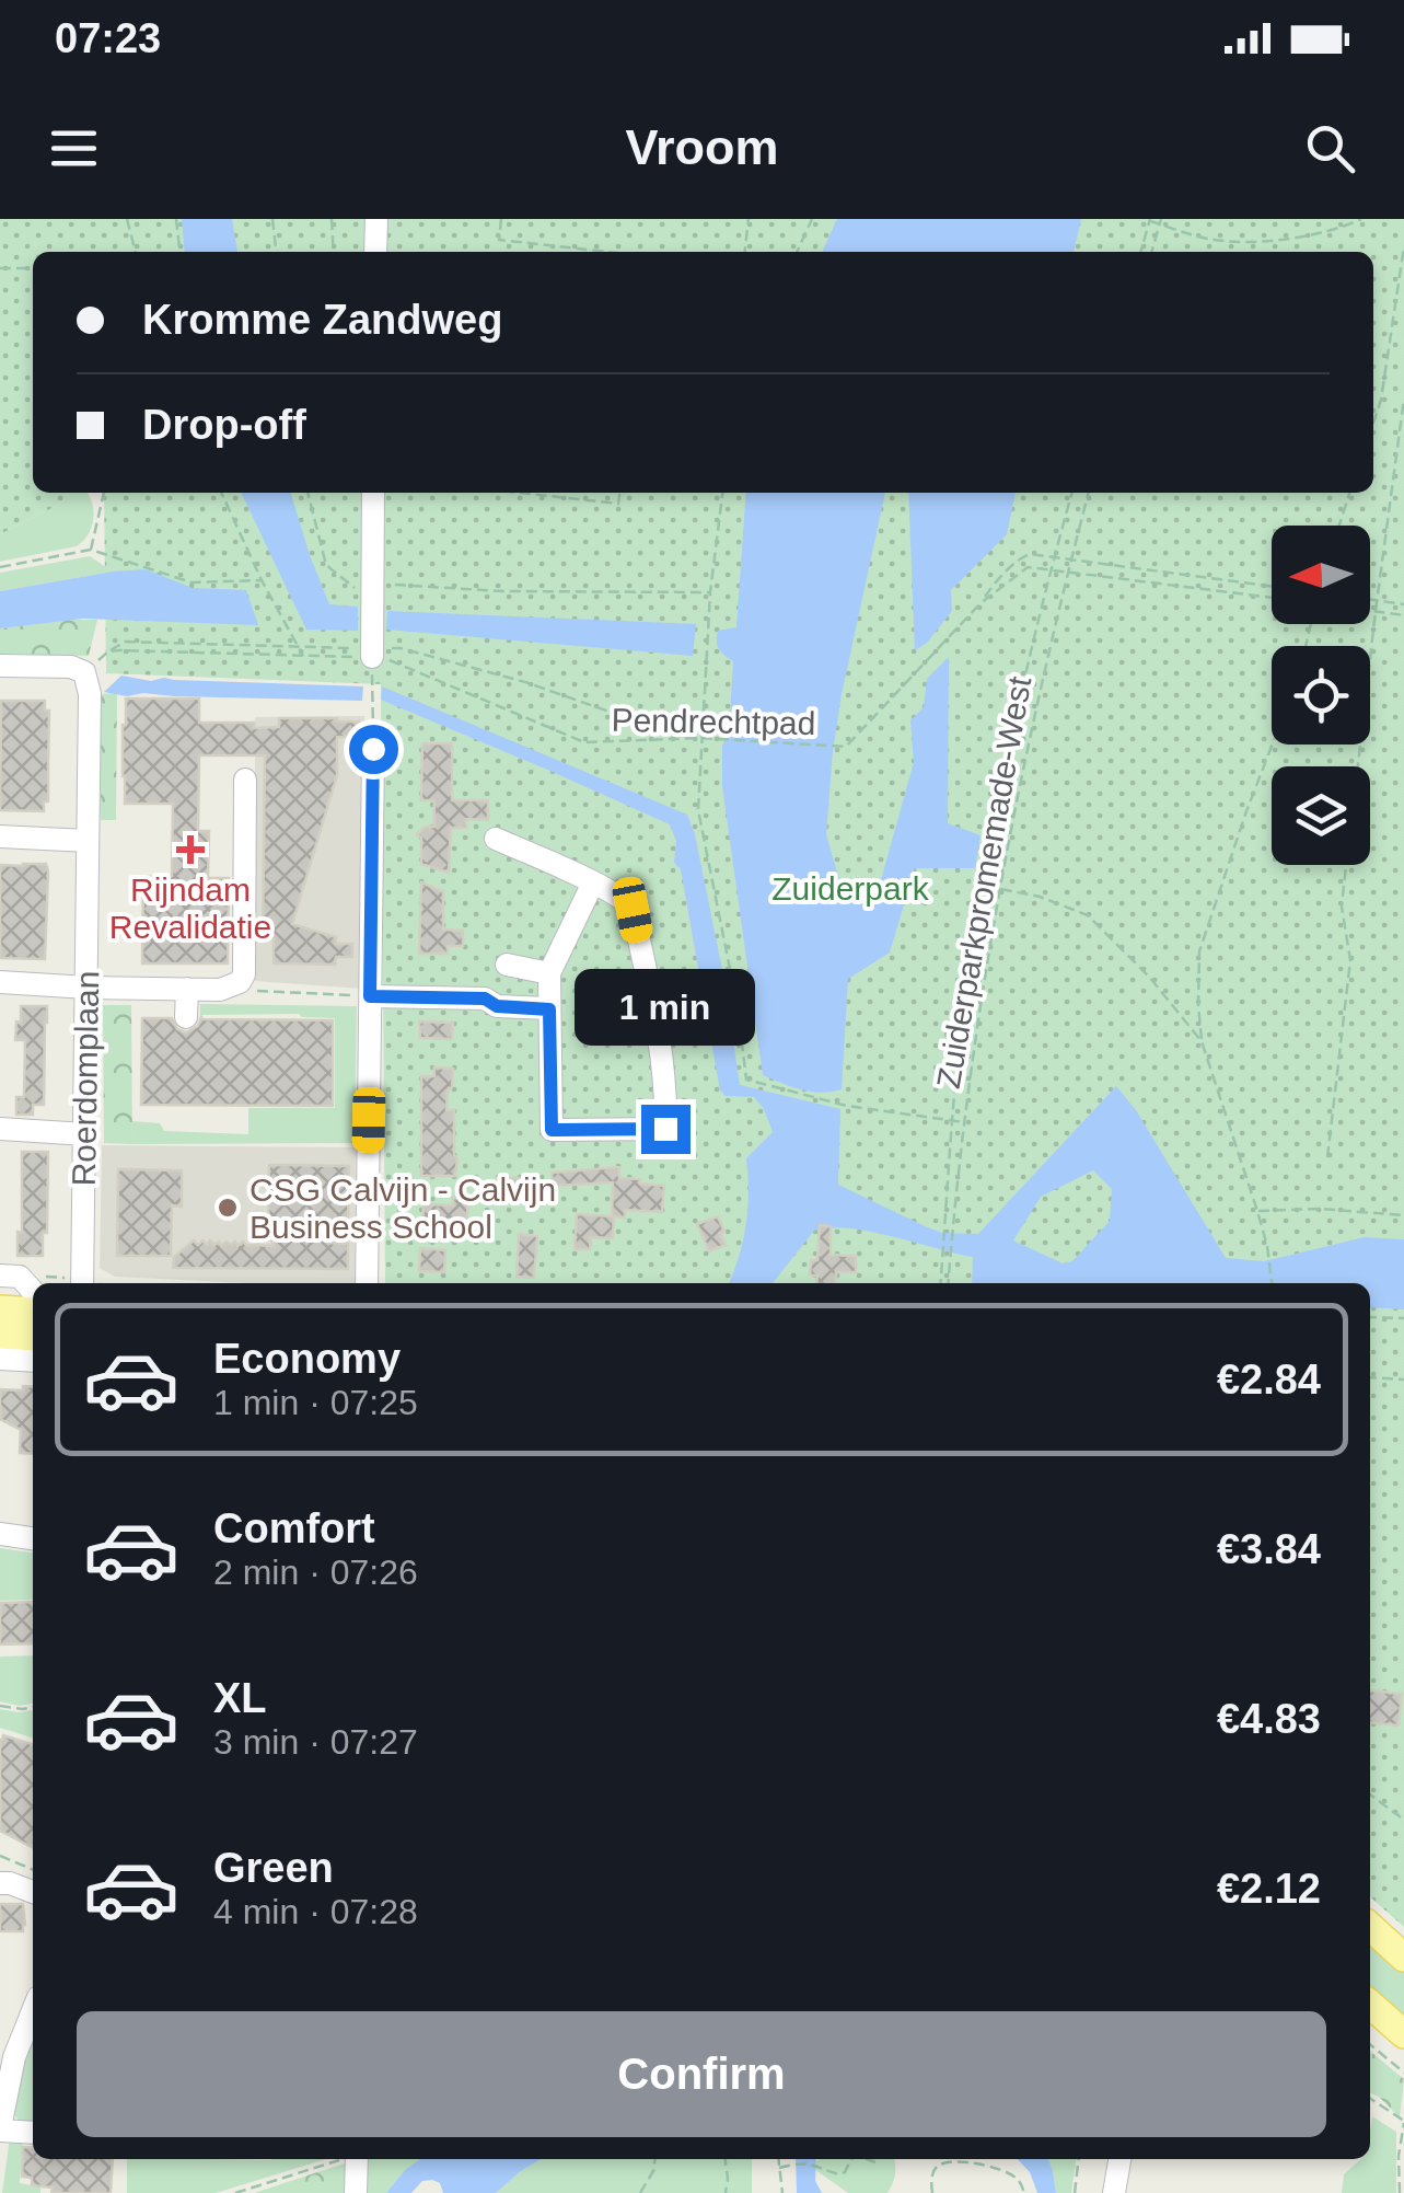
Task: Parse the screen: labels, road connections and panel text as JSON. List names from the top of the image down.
{
  "streets": {
    "street": ["Roerdomplaan"],
    "path": ["Pendrechtpad", "Zuiderparkpromemade-West"]
  },
  "crossings": [
    ["Pendrechtpad", "Zuiderparkpromemade-West"]
  ],
  "parks": ["Zuiderpark"],
  "places": {
    "health": ["Rijndam Revalidatie"],
    "other": ["CSG Calvijn - Calvijn Business School"]
  },
  "north": "left",
  "page": {
    "status": "07:23",
    "header": "Vroom",
    "banner": ["Kromme Zandweg", "Drop-off"],
    "bubble": "1 min",
    "list": [
      {
        "name": "Economy",
        "note": "1 min · 07:25",
        "value": "€2.84"
      },
      {
        "name": "Comfort",
        "note": "2 min · 07:26",
        "value": "€3.84"
      },
      {
        "name": "XL",
        "note": "3 min · 07:27",
        "value": "€4.83"
      },
      {
        "name": "Green",
        "note": "4 min · 07:28",
        "value": "€2.12"
      }
    ],
    "buttons": "Confirm"
  }
}
